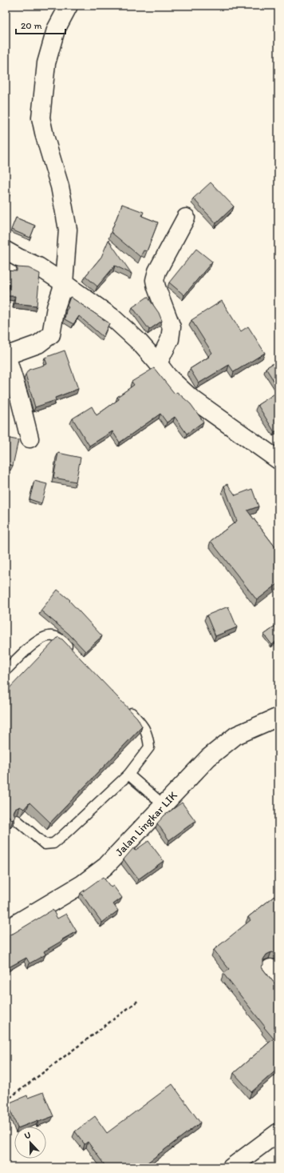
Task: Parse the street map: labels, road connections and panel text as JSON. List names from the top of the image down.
{
  "streets": {
    "street": ["Jalan Lingkar LIK"]
  },
  "scale_bar": "20 m",
  "north": "top"
}
